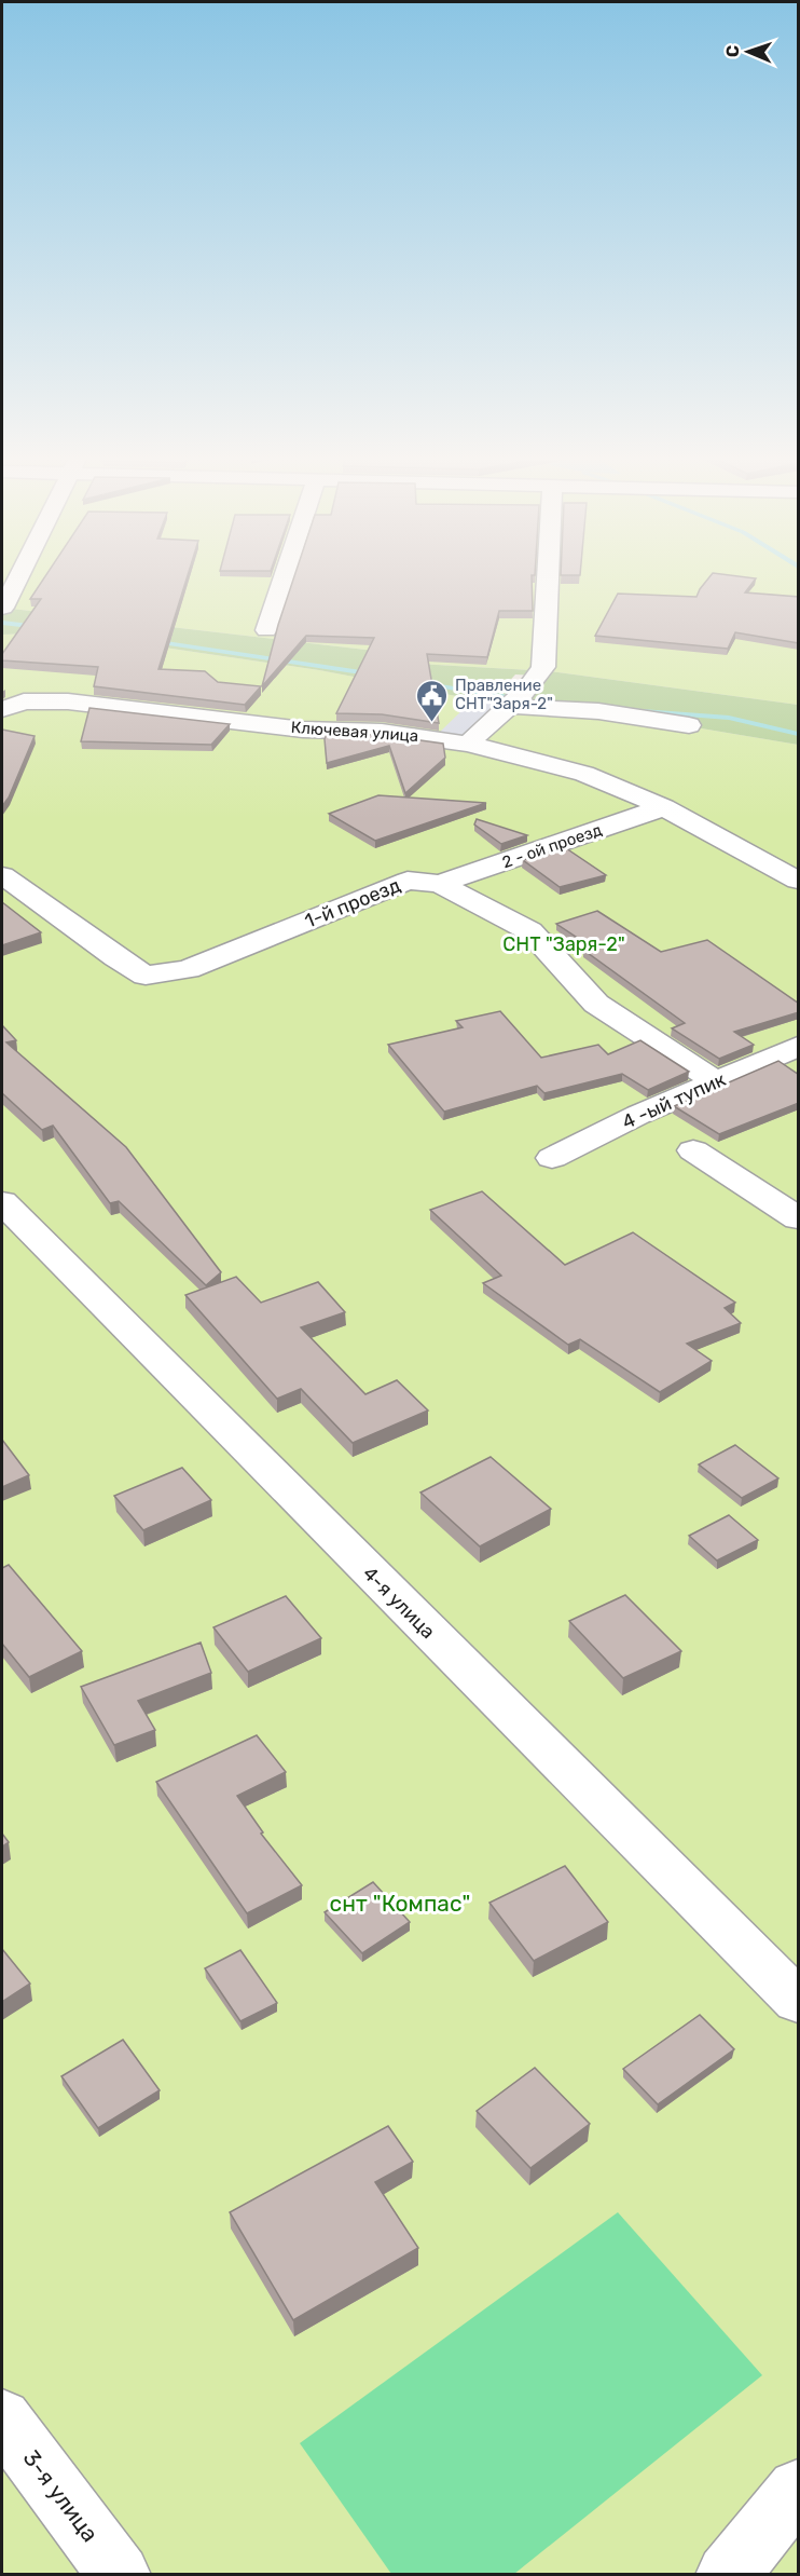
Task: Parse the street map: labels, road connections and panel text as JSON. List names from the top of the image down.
{
  "streets": {
    "street": [
      "Ключевая улица",
      "2 - ой проезд",
      "1-й проезд",
      "4 -ый тупик",
      "4-я улица",
      "3-я улица"
    ]
  },
  "crossings": [
    ["Ключевая улица", "2 - ой проезд"],
    ["2 - ой проезд", "1-й проезд"],
    ["1-й проезд", "4 -ый тупик"]
  ],
  "parks": ["СНТ \"Заря-2\"", "снт \"Компас\""],
  "places": {
    "public building": ["Правление СНТ\"Заря-2\""]
  },
  "north": "left"
}
